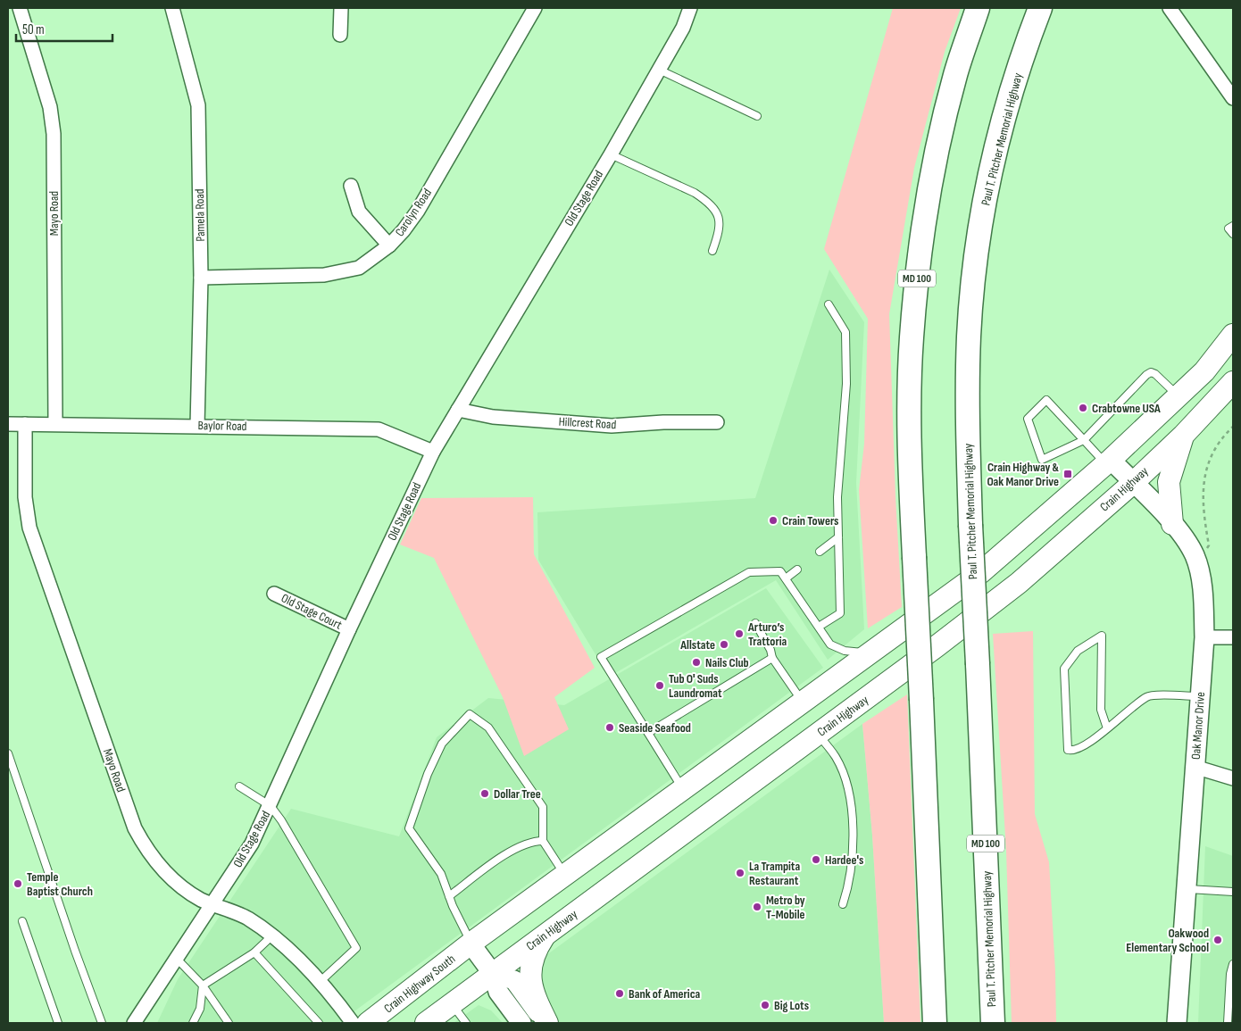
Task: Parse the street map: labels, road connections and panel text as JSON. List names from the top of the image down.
{
  "streets": {
    "highway": ["Paul T. Pitcher Memorial Highway", "MD 100"],
    "main road": ["Crain Highway", "Crain Highway South"],
    "street": [
      "Old Stage Road",
      "Carolyn Road",
      "Mayo Road",
      "Pamela Road",
      "Hillcrest Road",
      "Baylor Road",
      "Old Stage Court",
      "Oak Manor Drive"
    ]
  },
  "crossings": [
    ["Old Stage Road", "Mayo Road"],
    ["Old Stage Road", "Hillcrest Road"],
    ["Old Stage Road", "Baylor Road"],
    ["Old Stage Road", "Old Stage Court"],
    ["Carolyn Road", "Pamela Road"],
    ["Mayo Road", "Baylor Road"],
    ["Pamela Road", "Baylor Road"],
    ["Crain Highway", "Oak Manor Drive"]
  ],
  "places": {
    "other": [
      "Crabtowne USA",
      "Crain Towers",
      "Arturo’s Trattoria",
      "Allstate",
      "Nails Club",
      "Tub O' Suds Laundromat",
      "Seaside Seafood",
      "Dollar Tree",
      "Hardee's",
      "La Trampita Restaurant",
      "Temple Baptist Church",
      "Metro by T-Mobile",
      "Oakwood Elementary School",
      "Bank of America",
      "Big Lots"
    ],
    "transit": ["Crain Highway & Oak Manor Drive"]
  },
  "scale_bar": "50 m"
}
